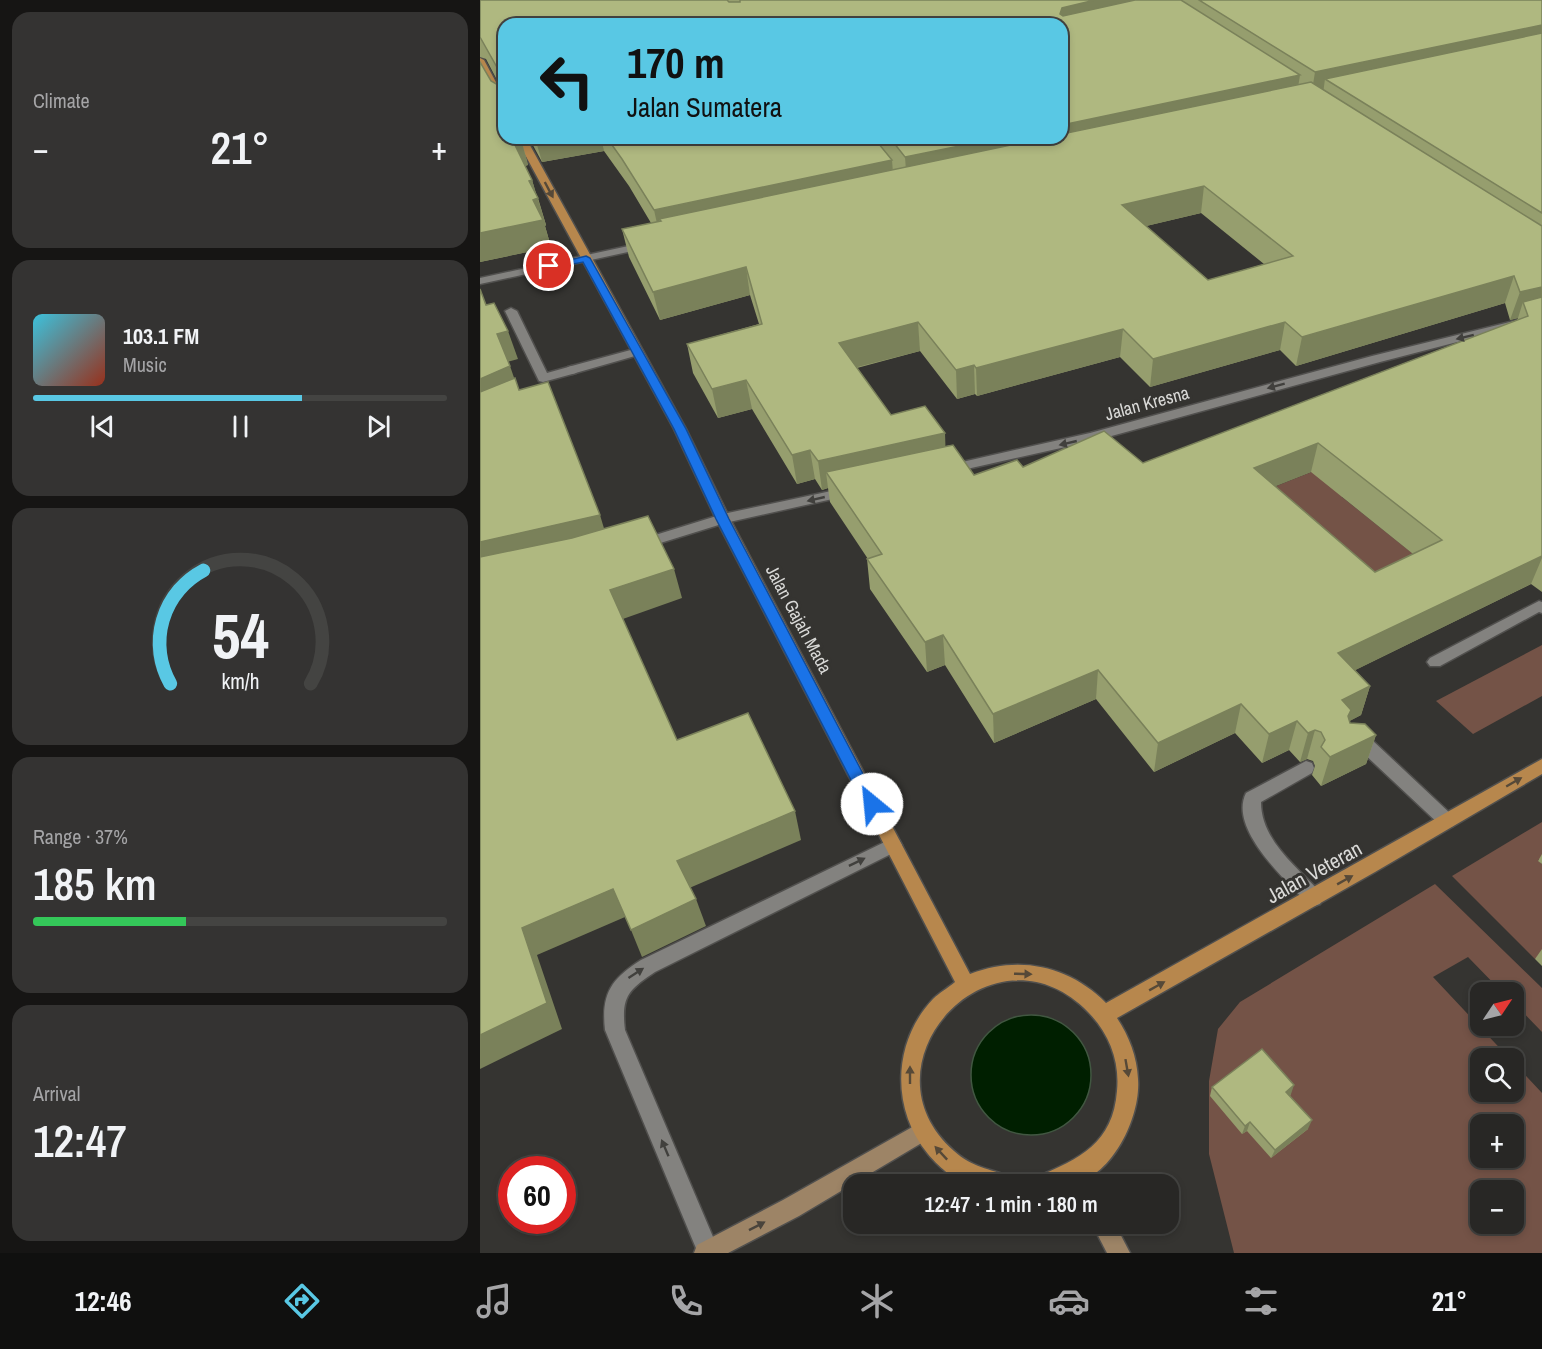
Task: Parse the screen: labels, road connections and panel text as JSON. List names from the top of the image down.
{
  "streets": {
    "main road": ["Jalan Gajah Mada", "Jalan Veteran"],
    "street": ["Jalan Kresna"]
  },
  "one_way": ["Jalan Kresna", "Jalan Veteran"],
  "north": "top right",
  "page": {
    "tile": [
      "Climate",
      ["Range · 37%", "185 km"],
      ["Arrival", "12:47"]
    ],
    "turn": ["170 m", "Jalan Sumatera"],
    "heat": ["−", "21°", "+"],
    "song": ["103.1 FM", "Music"],
    "map_buttons": ["+", "−"],
    "limit": "60",
    "trip": "12:47 · 1 min · 180 m",
    "tabs": ["12:46", "21°"],
    "gauge": ["54", "km/h"]
  }
}
